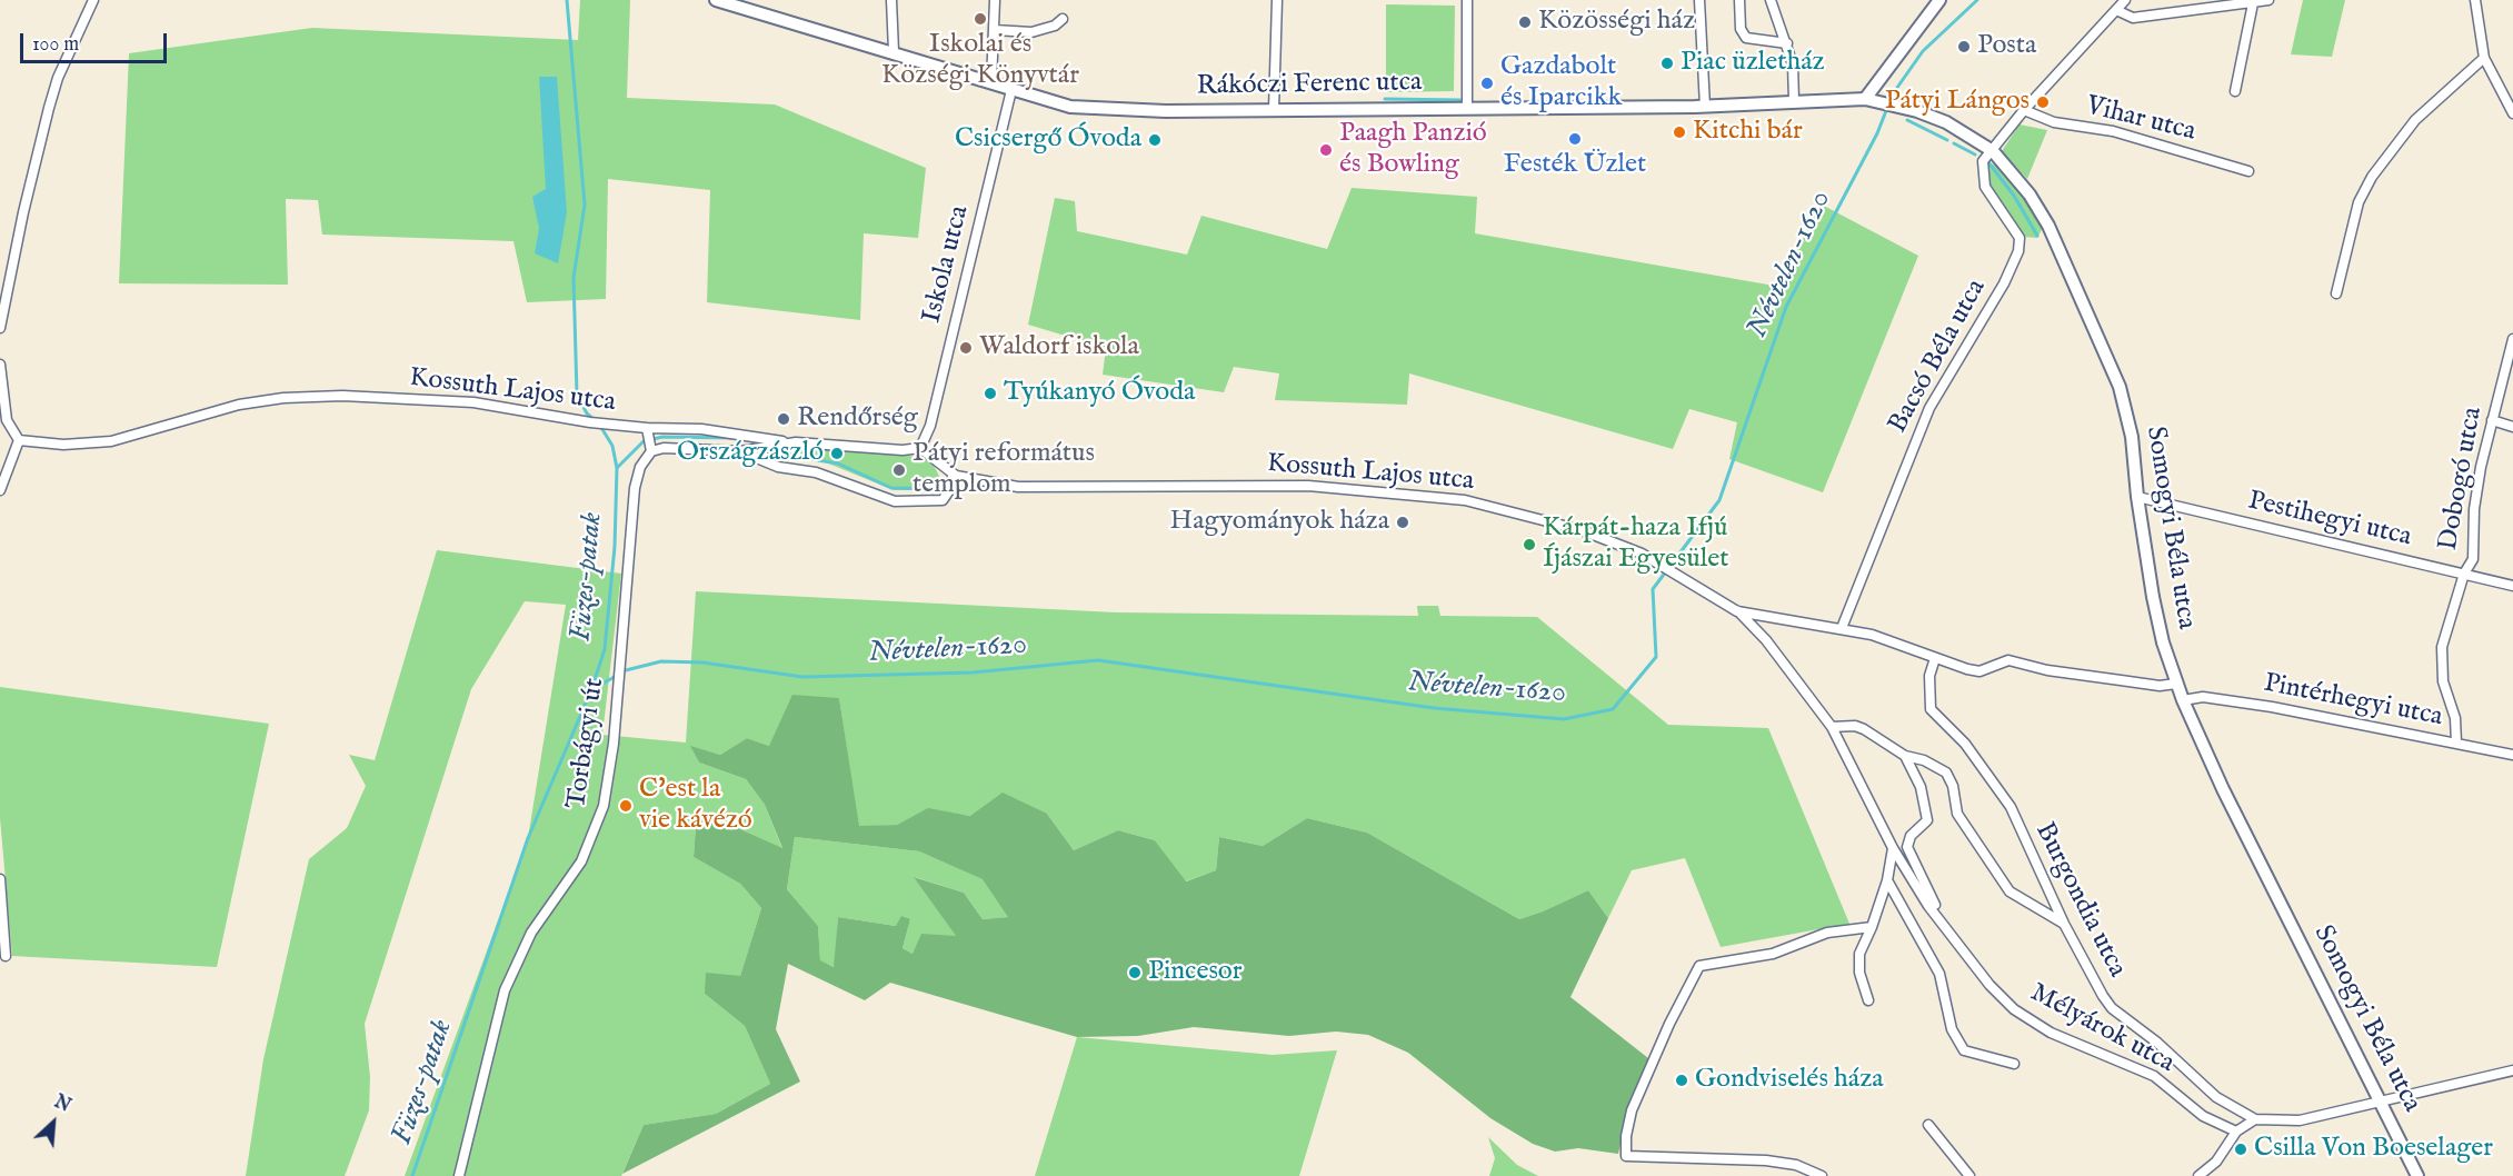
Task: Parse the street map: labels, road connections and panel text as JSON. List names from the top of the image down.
{
  "streets": {
    "main road": ["Rákóczi Ferenc utca", "Somogyi Béla utca"],
    "street": [
      "Vihar utca",
      "Iskola utca",
      "Bacsó Béla utca",
      "Kossuth Lajos utca",
      "Dobogó utca",
      "Pestihegyi utca",
      "Pintérhegyi utca",
      "Torbágyi út",
      "Burgondia utca",
      "Mélyárok utca"
    ]
  },
  "crossings": [
    ["Rákóczi Ferenc utca", "Iskola utca"],
    ["Rákóczi Ferenc utca", "Somogyi Béla utca"],
    ["Iskola utca", "Kossuth Lajos utca"],
    ["Bacsó Béla utca", "Kossuth Lajos utca"],
    ["Bacsó Béla utca", "Somogyi Béla utca"],
    ["Kossuth Lajos utca", "Torbágyi út"],
    ["Kossuth Lajos utca", "Mélyárok utca"],
    ["Dobogó utca", "Pestihegyi utca"],
    ["Dobogó utca", "Pintérhegyi utca"],
    ["Pestihegyi utca", "Somogyi Béla utca"],
    ["Somogyi Béla utca", "Pintérhegyi utca"]
  ],
  "water": ["Névtelen-1620", "Füzes-patak"],
  "places": [
    "Iskolai és Községi Könyvtár",
    "Közösségi ház",
    "Posta",
    "Piac üzletház",
    "Gazdabolt és Iparcikk",
    "Pátyi Lángos",
    "Kitchi bár",
    "Festék Üzlet",
    "Csicsergő Óvoda",
    "Paagh Panzió és Bowling",
    "Waldorf iskola",
    "Tyúkanyó Óvoda",
    "Rendőrség",
    "Országzászló",
    "Pátyi református templom",
    "Hagyományok háza",
    "Kárpát-haza Ifjú Íjászai Egyesület",
    "C'est la vie kávézó",
    "Pincesor",
    "Gondviselés háza",
    "Csilla Von Boeselager"
  ],
  "scale_bar": "100 m",
  "north": "top right"
}
